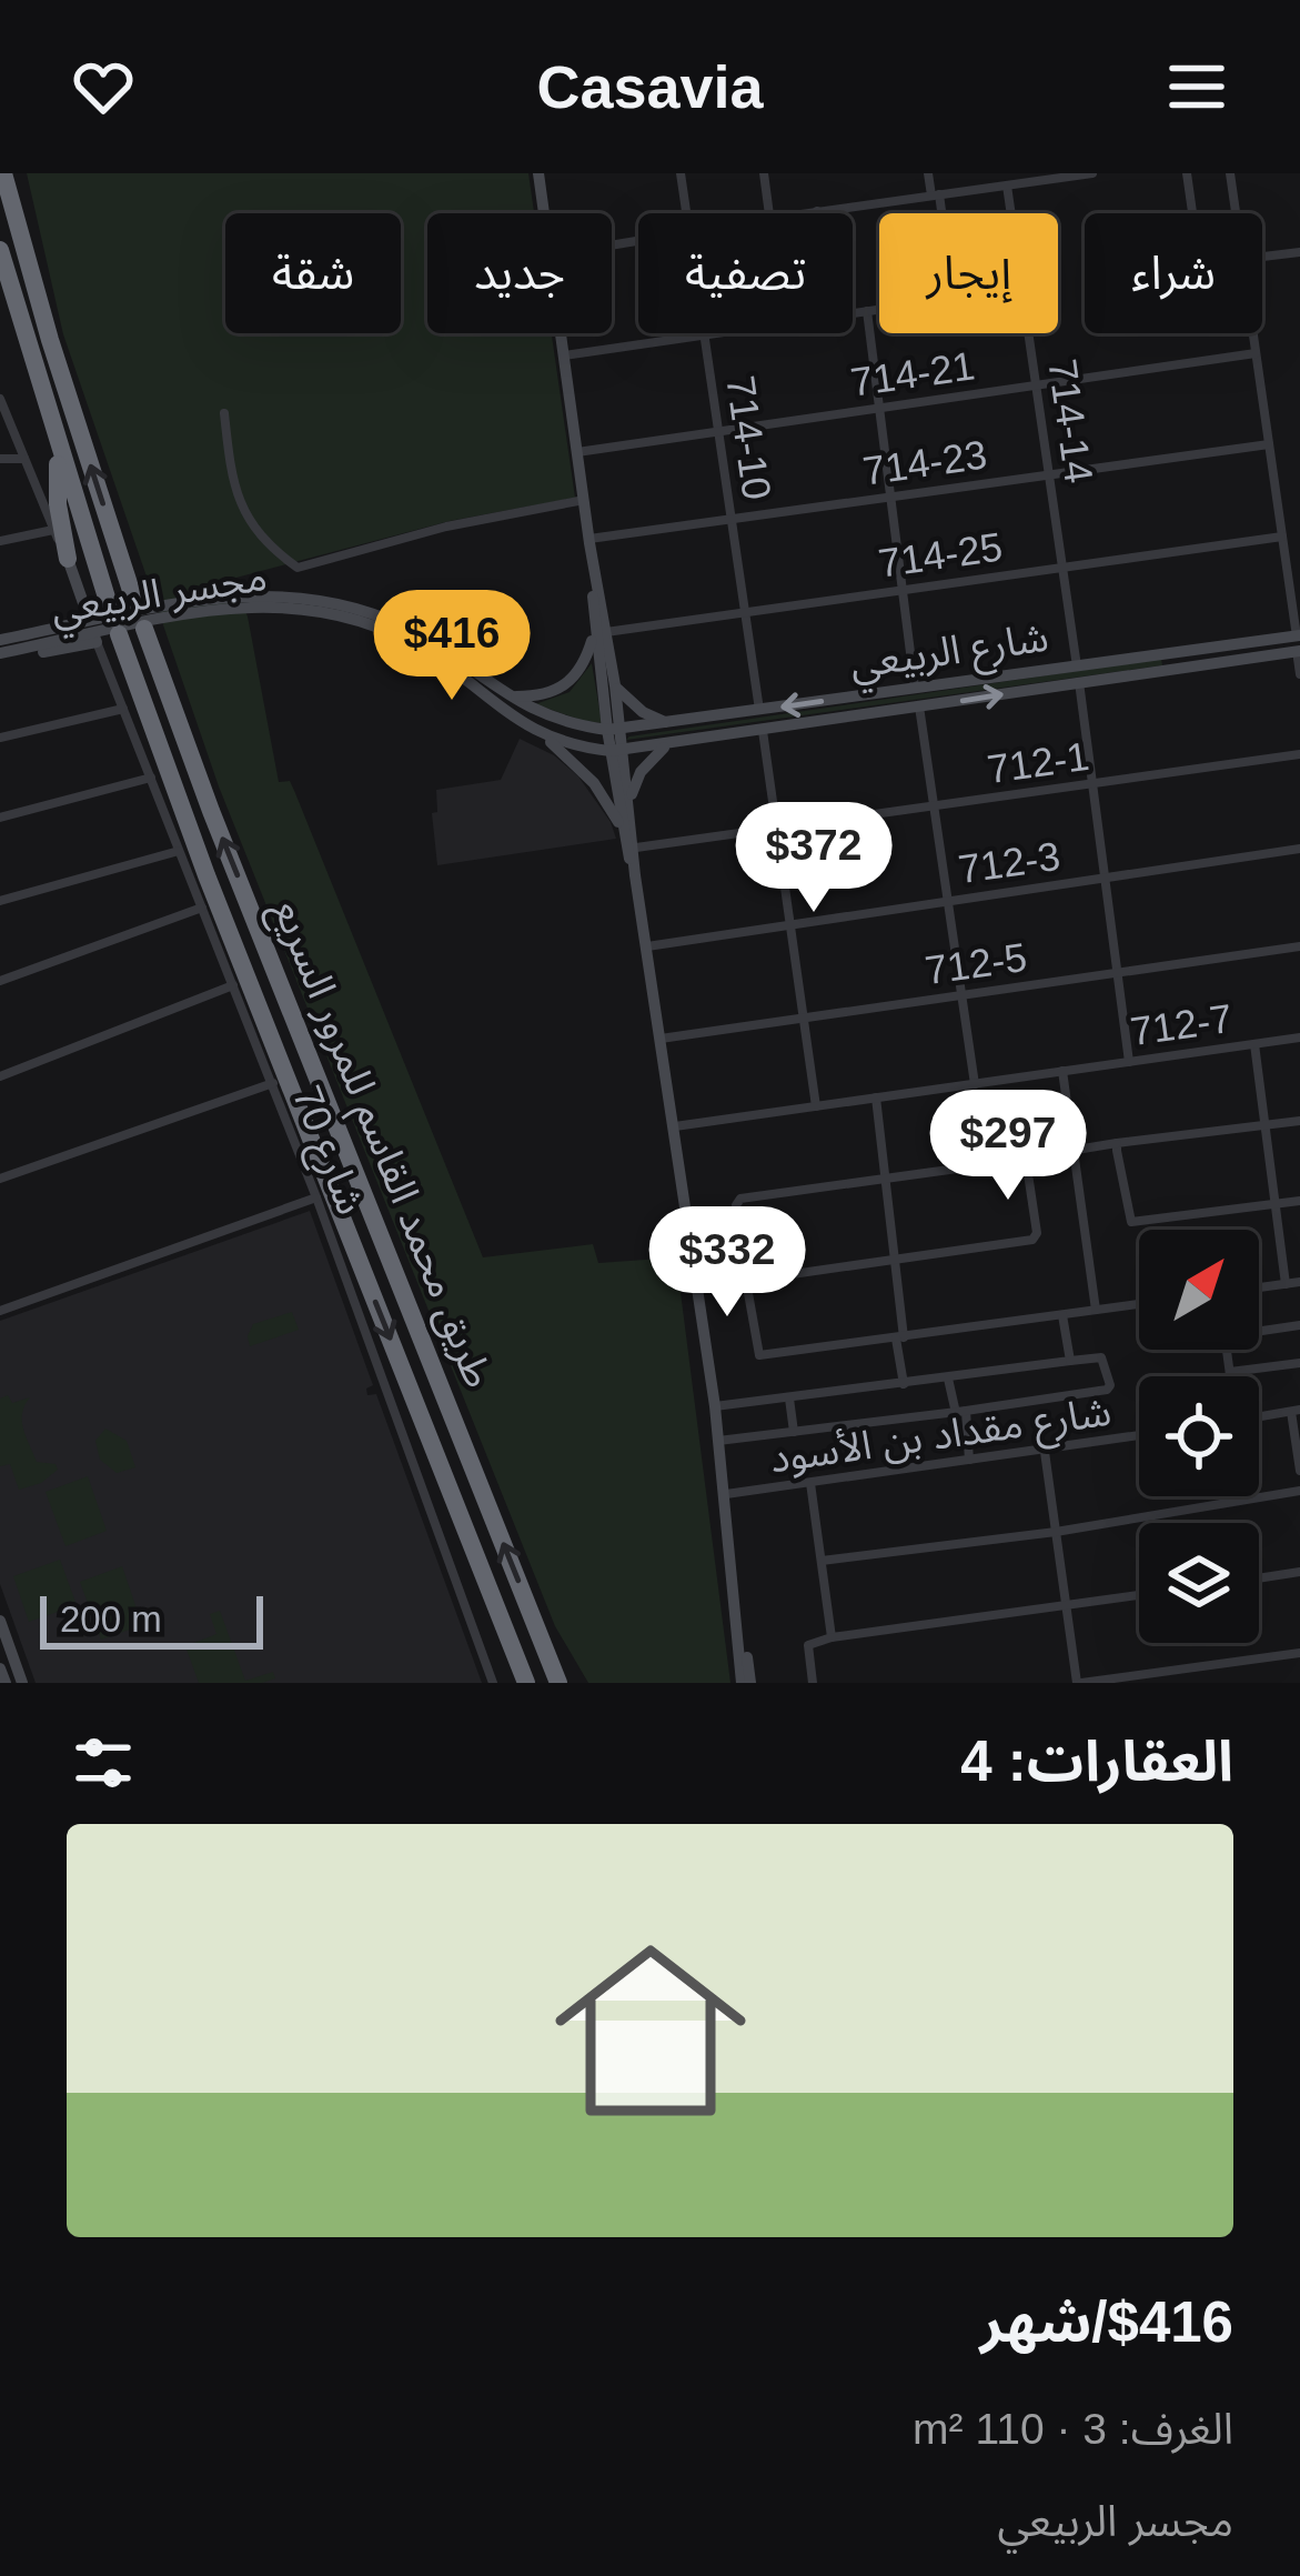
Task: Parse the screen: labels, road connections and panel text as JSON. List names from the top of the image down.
{
  "streets": {
    "highway": ["طريق محمد القاسم للمرور السريع"],
    "main road": ["مجسر الربيعي", "شارع الربيعي"],
    "street": [
      "714-21",
      "714-14",
      "714-10",
      "714-23",
      "714-25",
      "712-1",
      "712-3",
      "712-5",
      "712-7",
      "شارع 70",
      "شارع مقداد بن الأسود"
    ]
  },
  "crossings": [
    ["714-21", "714-14"],
    ["714-21", "714-10"],
    ["714-14", "714-23"],
    ["714-14", "714-25"],
    ["714-14", "شارع الربيعي"],
    ["714-10", "714-23"],
    ["714-10", "714-25"],
    ["714-10", "شارع الربيعي"],
    ["مجسر الربيعي", "شارع الربيعي"]
  ],
  "scale_bar": "200 m",
  "north": "top right",
  "page": {
    "header": "Casavia",
    "chip": [
      "شراء",
      "إيجار",
      "تصفية",
      "جديد",
      "شقة"
    ],
    "price": [
      "$416",
      "$372",
      "$297",
      "$332"
    ],
    "scale": "200 m",
    "heading": "العقارات: 4",
    "list": [
      {
        "name": "$416/شهر",
        "note": "الغرف: 3 · 110 m² · مجسر الربيعي"
      }
    ]
  }
}
